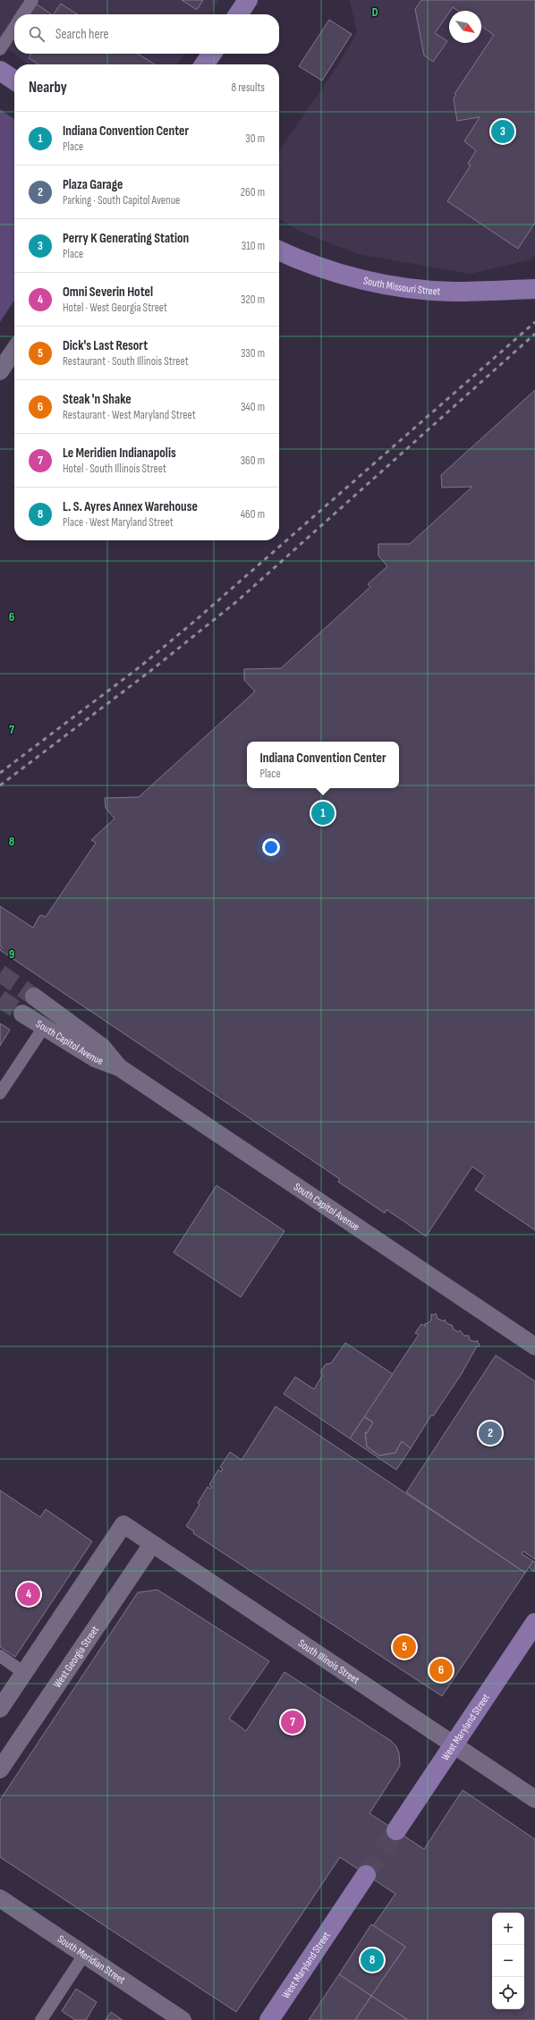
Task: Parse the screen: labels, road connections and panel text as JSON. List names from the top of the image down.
{
  "streets": {
    "main road": [
      "South Missouri Street",
      "South Capitol Avenue",
      "West Georgia Street",
      "South Illinois Street",
      "West Maryland Street",
      "South Meridian Street"
    ]
  },
  "crossings": [
    ["West Georgia Street", "South Illinois Street"],
    ["South Illinois Street", "West Maryland Street"]
  ],
  "north": "bottom right",
  "page": {
    "search": "Search here",
    "heading": ["Nearby", "8 results"],
    "list": [
      {
        "mark": "1",
        "name": "Indiana Convention Center",
        "note": "Place",
        "value": "30 m"
      },
      {
        "mark": "2",
        "name": "Plaza Garage",
        "note": "Parking · South Capitol Avenue",
        "value": "260 m"
      },
      {
        "mark": "3",
        "name": "Perry K Generating Station",
        "note": "Place",
        "value": "310 m"
      },
      {
        "mark": "4",
        "name": "Omni Severin Hotel",
        "note": "Hotel · West Georgia Street",
        "value": "320 m"
      },
      {
        "mark": "5",
        "name": "Dick's Last Resort",
        "note": "Restaurant · South Illinois Street",
        "value": "330 m"
      },
      {
        "mark": "6",
        "name": "Steak 'n Shake",
        "note": "Restaurant · West Maryland Street",
        "value": "340 m"
      },
      {
        "mark": "7",
        "name": "Le Meridien Indianapolis",
        "note": "Hotel · South Illinois Street",
        "value": "360 m"
      },
      {
        "mark": "8",
        "name": "L. S. Ayres Annex Warehouse",
        "note": "Place · West Maryland Street",
        "value": "460 m"
      }
    ],
    "pins": [
      "3",
      "1",
      "2",
      "4",
      "5",
      "6",
      "7",
      "8"
    ],
    "popup": ["Indiana Convention Center", "Place"],
    "map_buttons": ["+", "−"]
  },
  "grid": {
    "columns": ["D"],
    "rows": [
      "6",
      "7",
      "8",
      "9"
    ]
  }
}
